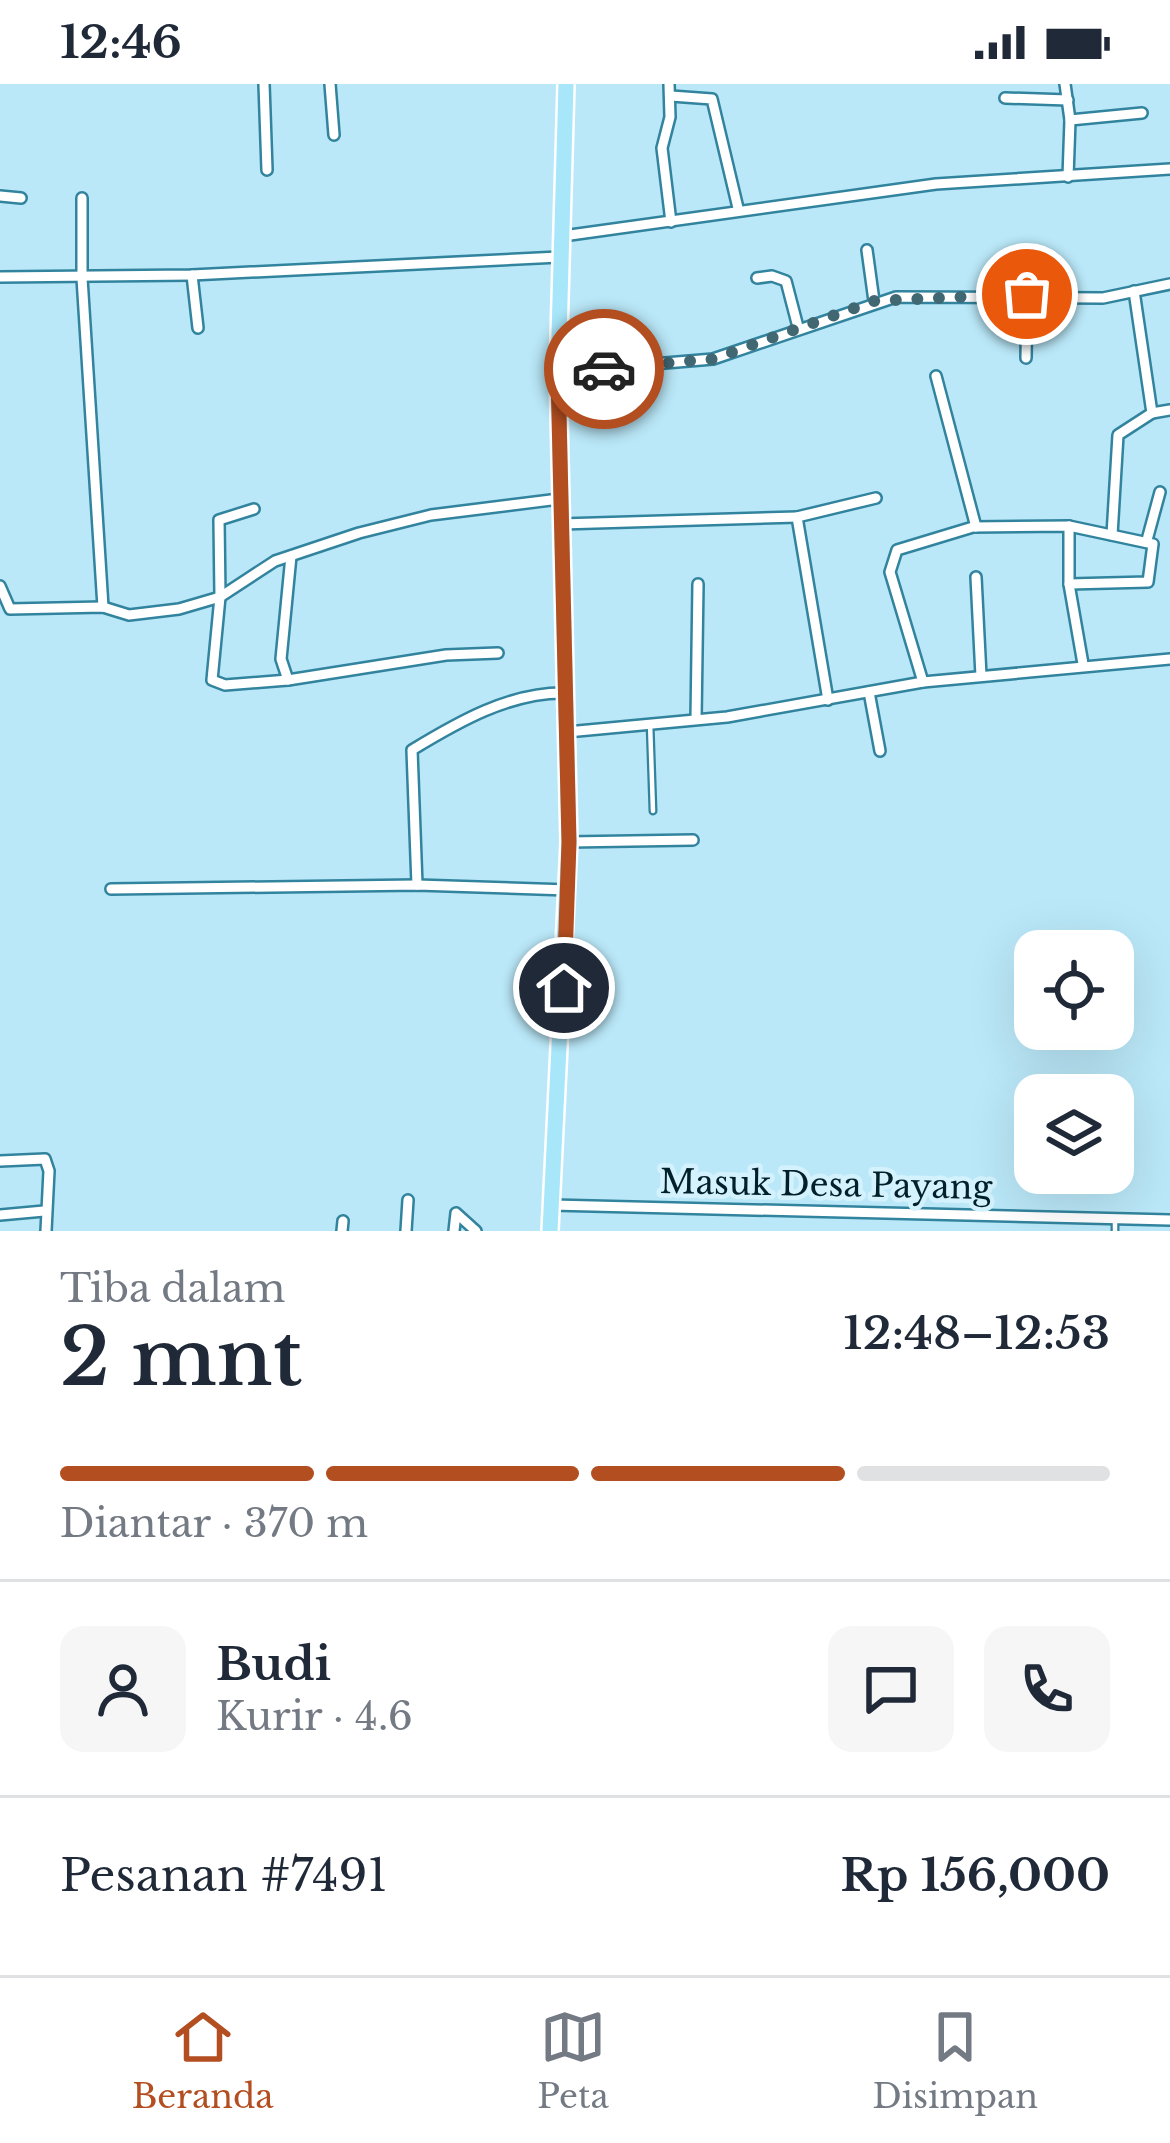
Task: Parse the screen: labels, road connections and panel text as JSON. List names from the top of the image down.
{
  "streets": {
    "street": ["Masuk Desa Payang"]
  },
  "page": {
    "status": "12:46",
    "heading": ["2 mnt", "Tiba dalam", "12:48–12:53"],
    "panel": [
      "Budi",
      "Kurir · 4.6",
      "Pesanan #7491",
      "Rp 156,000"
    ],
    "bar": "Diantar · 370 m",
    "tabs": ["Beranda", "Peta", "Disimpan"]
  }
}
